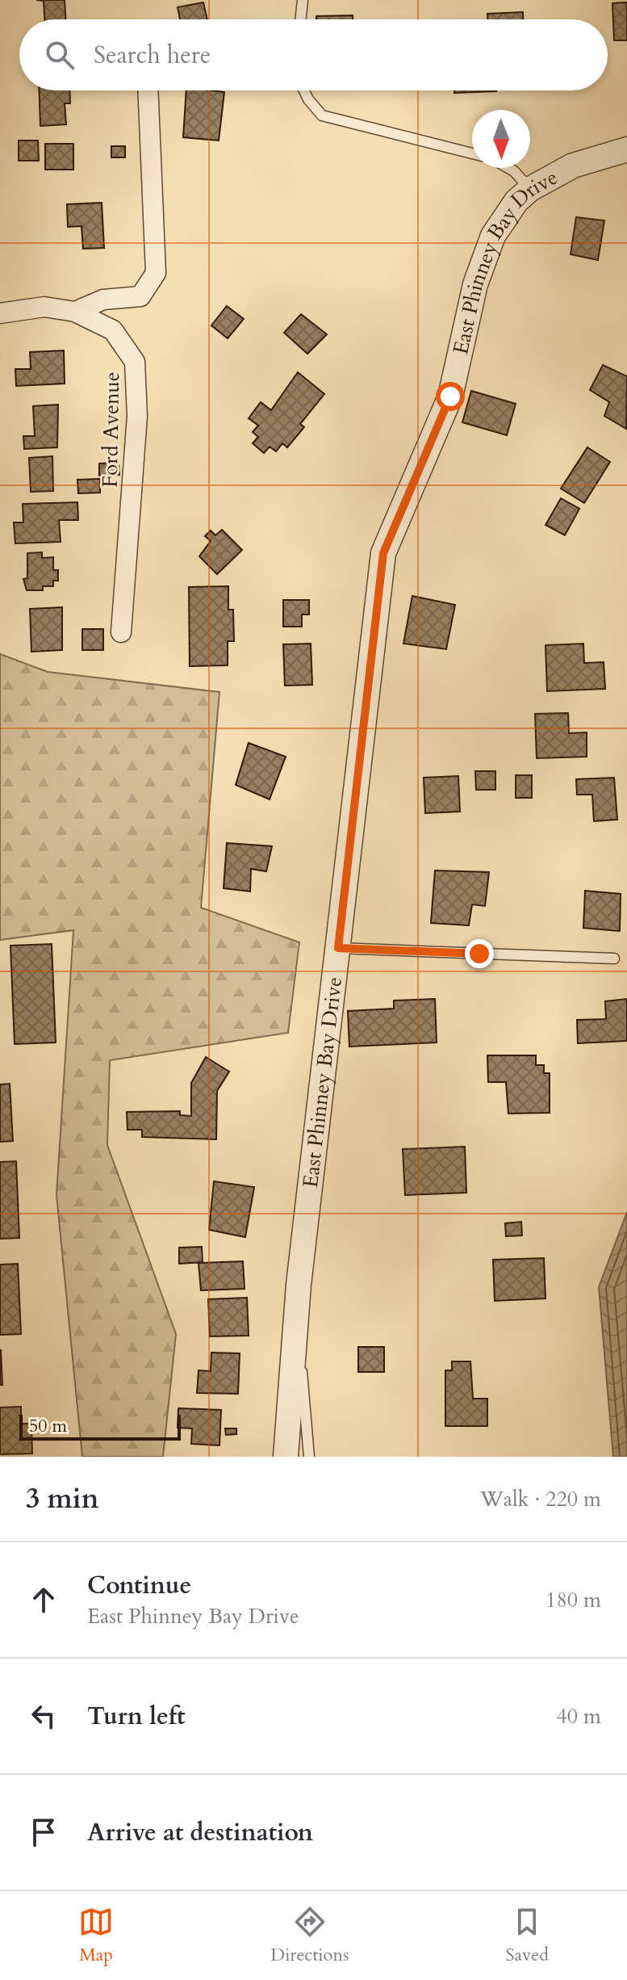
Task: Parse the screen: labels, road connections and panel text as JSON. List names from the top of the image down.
{
  "streets": {
    "street": ["East Phinney Bay Drive", "Ford Avenue"]
  },
  "scale_bar": "50 m",
  "north": "bottom",
  "page": {
    "search": "Search here",
    "scale": "50 m",
    "heading": ["3 min", "Walk · 220 m"],
    "list": [
      ["Continue", "East Phinney Bay Drive", "180 m"],
      ["Turn left", "40 m"],
      "Arrive at destination"
    ],
    "nav": ["Map", "Directions", "Saved"]
  }
}
